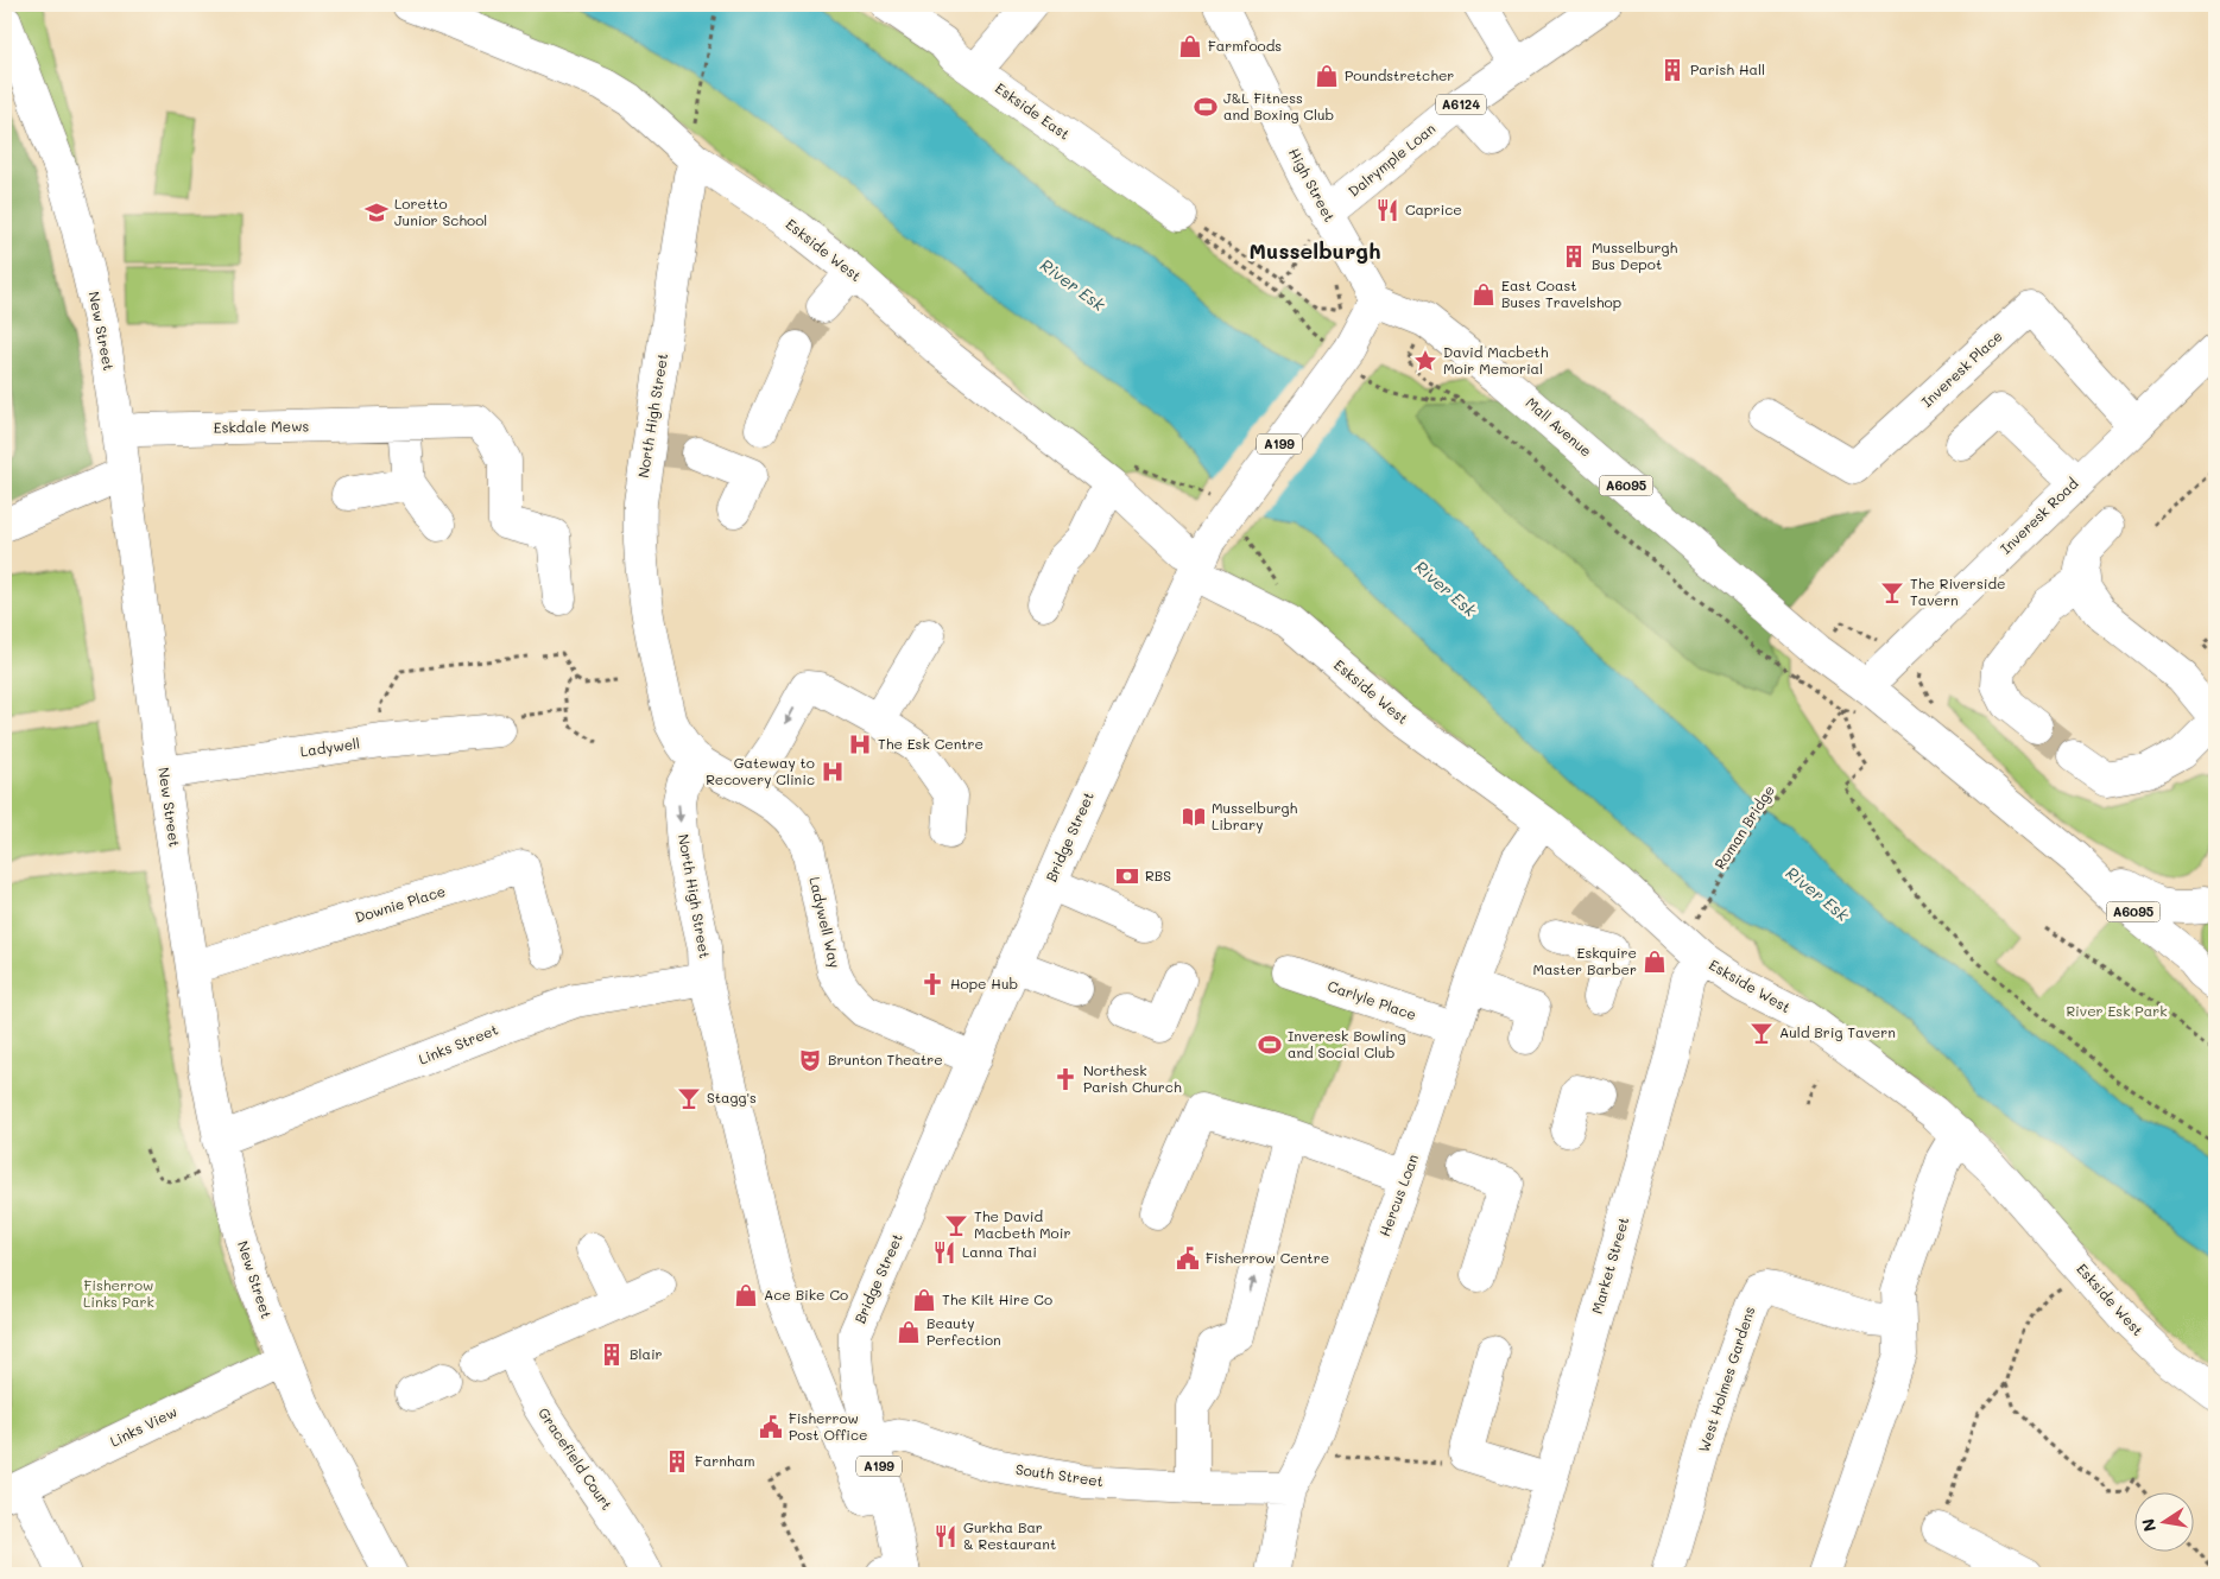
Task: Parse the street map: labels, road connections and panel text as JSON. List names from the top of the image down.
{
  "streets": {
    "street": [
      "A6124",
      "Eskside East",
      "Dalrymple Loan",
      "High Street",
      "Eskside West",
      "New Street",
      "Inveresk Place",
      "North High Street",
      "Eskdale Mews",
      "Mall Avenue",
      "A199",
      "A6095",
      "Inveresk Road",
      "Ladywell",
      "Bridge Street",
      "Downie Place",
      "Ladywell Way",
      "Carlyle Place",
      "Links Street",
      "Hercus Loan",
      "Market Street",
      "West Holmes Gardens",
      "Links View",
      "Gracefield Court",
      "South Street"
    ],
    "path": ["Roman Bridge"]
  },
  "crossings": [
    ["Dalrymple Loan", "High Street"],
    ["High Street", "Mall Avenue"],
    ["High Street", "Bridge Street"],
    ["Eskside West", "North High Street"],
    ["Eskside West", "Bridge Street"],
    ["Eskside West", "Hercus Loan"],
    ["Eskside West", "Market Street"],
    ["New Street", "Eskdale Mews"],
    ["New Street", "Ladywell"],
    ["New Street", "Downie Place"],
    ["New Street", "Links Street"],
    ["New Street", "Links View"],
    ["Inveresk Place", "Inveresk Road"],
    ["North High Street", "A199"],
    ["North High Street", "Ladywell Way"],
    ["North High Street", "Links Street"],
    ["Mall Avenue", "A6095"],
    ["Mall Avenue", "Inveresk Road"],
    ["Mall Avenue", "Bridge Street"],
    ["A199", "Bridge Street"],
    ["A199", "South Street"],
    ["A6095", "Inveresk Road"],
    ["Bridge Street", "Ladywell Way"],
    ["Bridge Street", "South Street"],
    ["Carlyle Place", "Hercus Loan"],
    ["Hercus Loan", "South Street"]
  ],
  "districts": ["Musselburgh"],
  "water": ["River Esk"],
  "parks": ["River Esk Park", "Fisherrow Links Park"],
  "places": {
    "shop": [
      "Farmfoods",
      "Poundstretcher",
      "East Coast Buses Travelshop",
      "Eskquire Master Barber",
      "Ace Bike Co",
      "The Kilt Hire Co",
      "Beauty Perfection"
    ],
    "building": [
      "Parish Hall",
      "Musselburgh Bus Depot",
      "Blair",
      "Farnham"
    ],
    "sports": ["J&L Fitness and Boxing Club", "Inveresk Bowling and Social Club"],
    "restaurant": ["Caprice", "Lanna Thai", "Gurkha Bar & Restaurant"],
    "school or university": ["Loretto Junior School"],
    "place": ["David Macbeth Moir Memorial"],
    "bar": [
      "The Riverside Tavern",
      "Auld Brig Tavern",
      "Stagg's",
      "The David Macbeth Moir"
    ],
    "hospital": ["The Esk Centre", "Gateway to Recovery Clinic"],
    "library": ["Musselburgh Library"],
    "bank": ["RBS"],
    "church": ["Hope Hub", "Northesk Parish Church"],
    "theatre": ["Brunton Theatre"],
    "public building": ["Fisherrow Centre", "Fisherrow Post Office"]
  },
  "north": "left"
}
